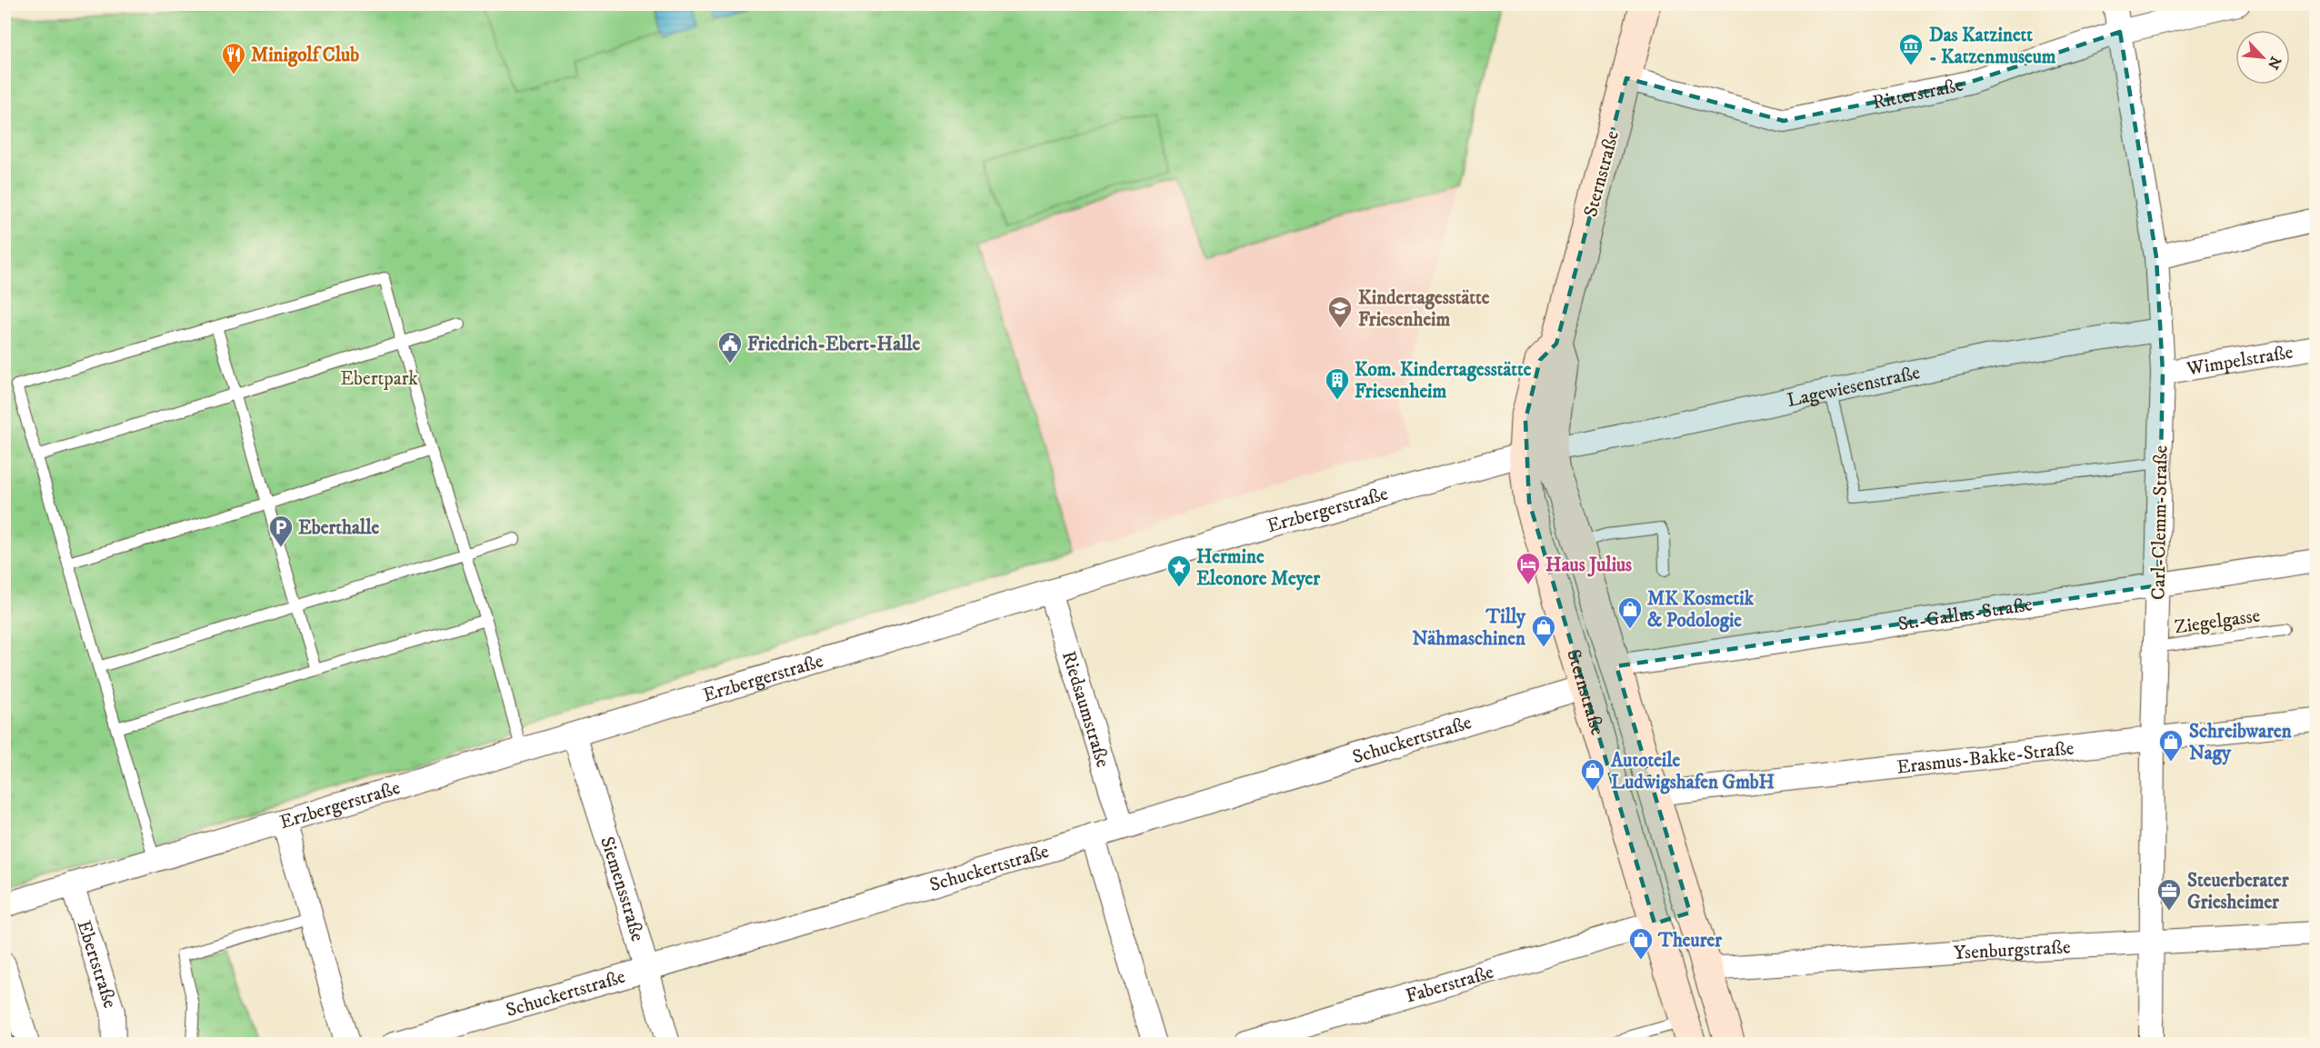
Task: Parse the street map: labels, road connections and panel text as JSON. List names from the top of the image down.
{
  "streets": {
    "main road": ["Sternstraße"],
    "street": [
      "Ritterstraße",
      "Wimpelstraße",
      "Lagewiesenstraße",
      "Erzbergerstraße",
      "Carl-Clemm-Straße",
      "St.-Gallus-Straße",
      "Riedsaumstraße",
      "Schuckertstraße",
      "Erasmus-Bakke-Straße",
      "Siemensstraße",
      "Ysenburgstraße",
      "Ebertstraße",
      "Faberstraße"
    ],
    "lane": ["Ziegelgasse"]
  },
  "crossings": [
    ["Ritterstraße", "Sternstraße"],
    ["Ritterstraße", "Carl-Clemm-Straße"],
    ["Sternstraße", "Lagewiesenstraße"],
    ["Sternstraße", "Erzbergerstraße"],
    ["Sternstraße", "St.-Gallus-Straße"],
    ["Sternstraße", "Schuckertstraße"],
    ["Sternstraße", "Erasmus-Bakke-Straße"],
    ["Sternstraße", "Ysenburgstraße"],
    ["Sternstraße", "Faberstraße"],
    ["Wimpelstraße", "Carl-Clemm-Straße"],
    ["Lagewiesenstraße", "Erzbergerstraße"],
    ["Lagewiesenstraße", "Carl-Clemm-Straße"],
    ["Erzbergerstraße", "Riedsaumstraße"],
    ["Erzbergerstraße", "Siemensstraße"],
    ["Erzbergerstraße", "Ebertstraße"],
    ["Carl-Clemm-Straße", "St.-Gallus-Straße"],
    ["Carl-Clemm-Straße", "Ziegelgasse"],
    ["Carl-Clemm-Straße", "Erasmus-Bakke-Straße"],
    ["Carl-Clemm-Straße", "Ysenburgstraße"],
    ["Riedsaumstraße", "Schuckertstraße"],
    ["Schuckertstraße", "Siemensstraße"]
  ],
  "parks": ["Ebertpark"],
  "places": {
    "museum": ["Das Katzinett - Katzenmuseum"],
    "restaurant": ["Minigolf Club"],
    "school or university": ["Kindertagesstätte Friesenheim"],
    "public building": ["Friedrich-Ebert-Halle"],
    "building": ["Kom. Kindertagesstätte Friesenheim"],
    "parking": ["Eberthalle"],
    "hotel": ["Haus Julius"],
    "place": ["Hermine Eleonore Meyer"],
    "shop": [
      "MK Kosmetik & Podologie",
      "Tilly Nähmaschinen",
      "Schreibwaren Nagy",
      "Autoteile Ludwigshafen GmbH",
      "Theurer"
    ],
    "office": ["Steuerberater Griesheimer"]
  },
  "north": "bottom right"
}
